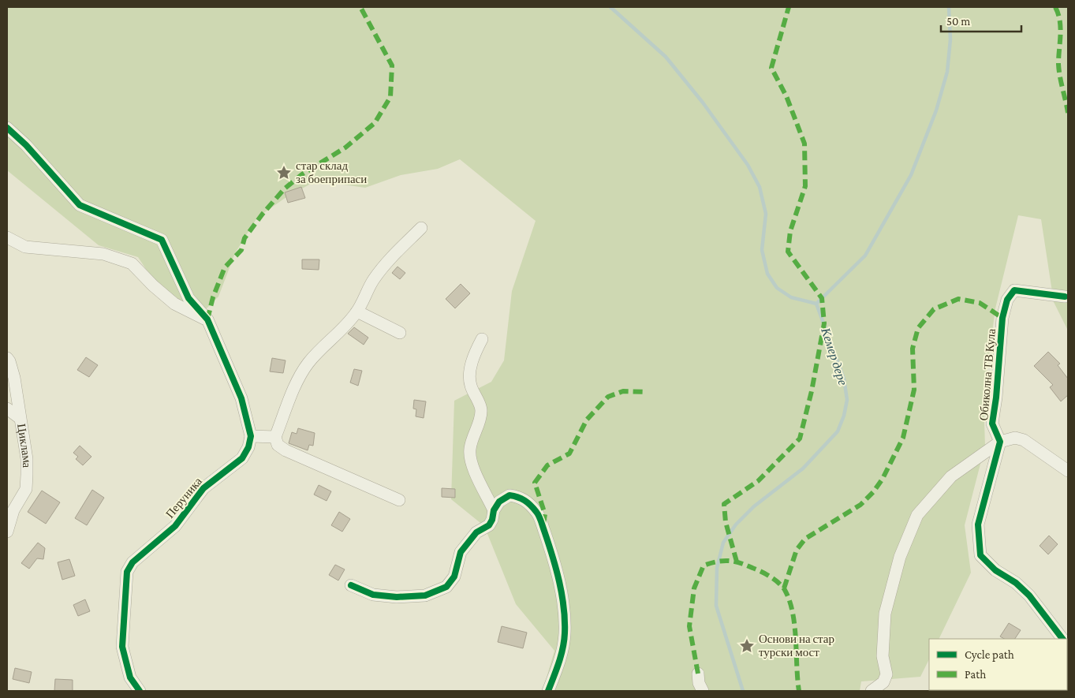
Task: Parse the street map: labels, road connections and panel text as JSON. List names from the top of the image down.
{
  "streets": {
    "street": ["Обиколна ТВ Кула", "Циклама", "Перуника"]
  },
  "water": ["Кемер дере"],
  "places": {
    "place": ["стар склад за боеприпаси", "Основи на стар турски мост"]
  },
  "legend": ["Cycle path", "Path"],
  "scale_bar": "50 m"
}
